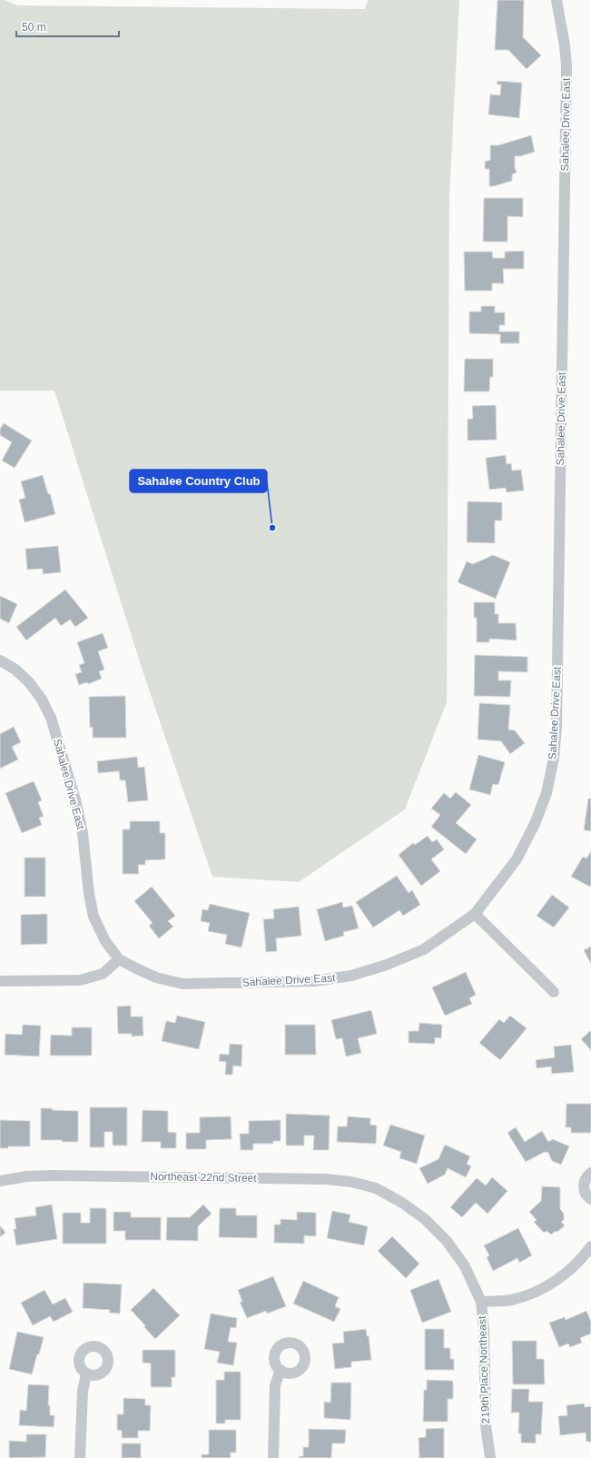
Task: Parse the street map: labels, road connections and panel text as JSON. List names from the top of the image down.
{
  "streets": {
    "street": ["Sahalee Drive East", "Northeast 22nd Street", "219th Place Northeast"]
  },
  "crossings": [
    ["Northeast 22nd Street", "219th Place Northeast"]
  ],
  "places": ["Sahalee Country Club"],
  "scale_bar": "50 m"
}
